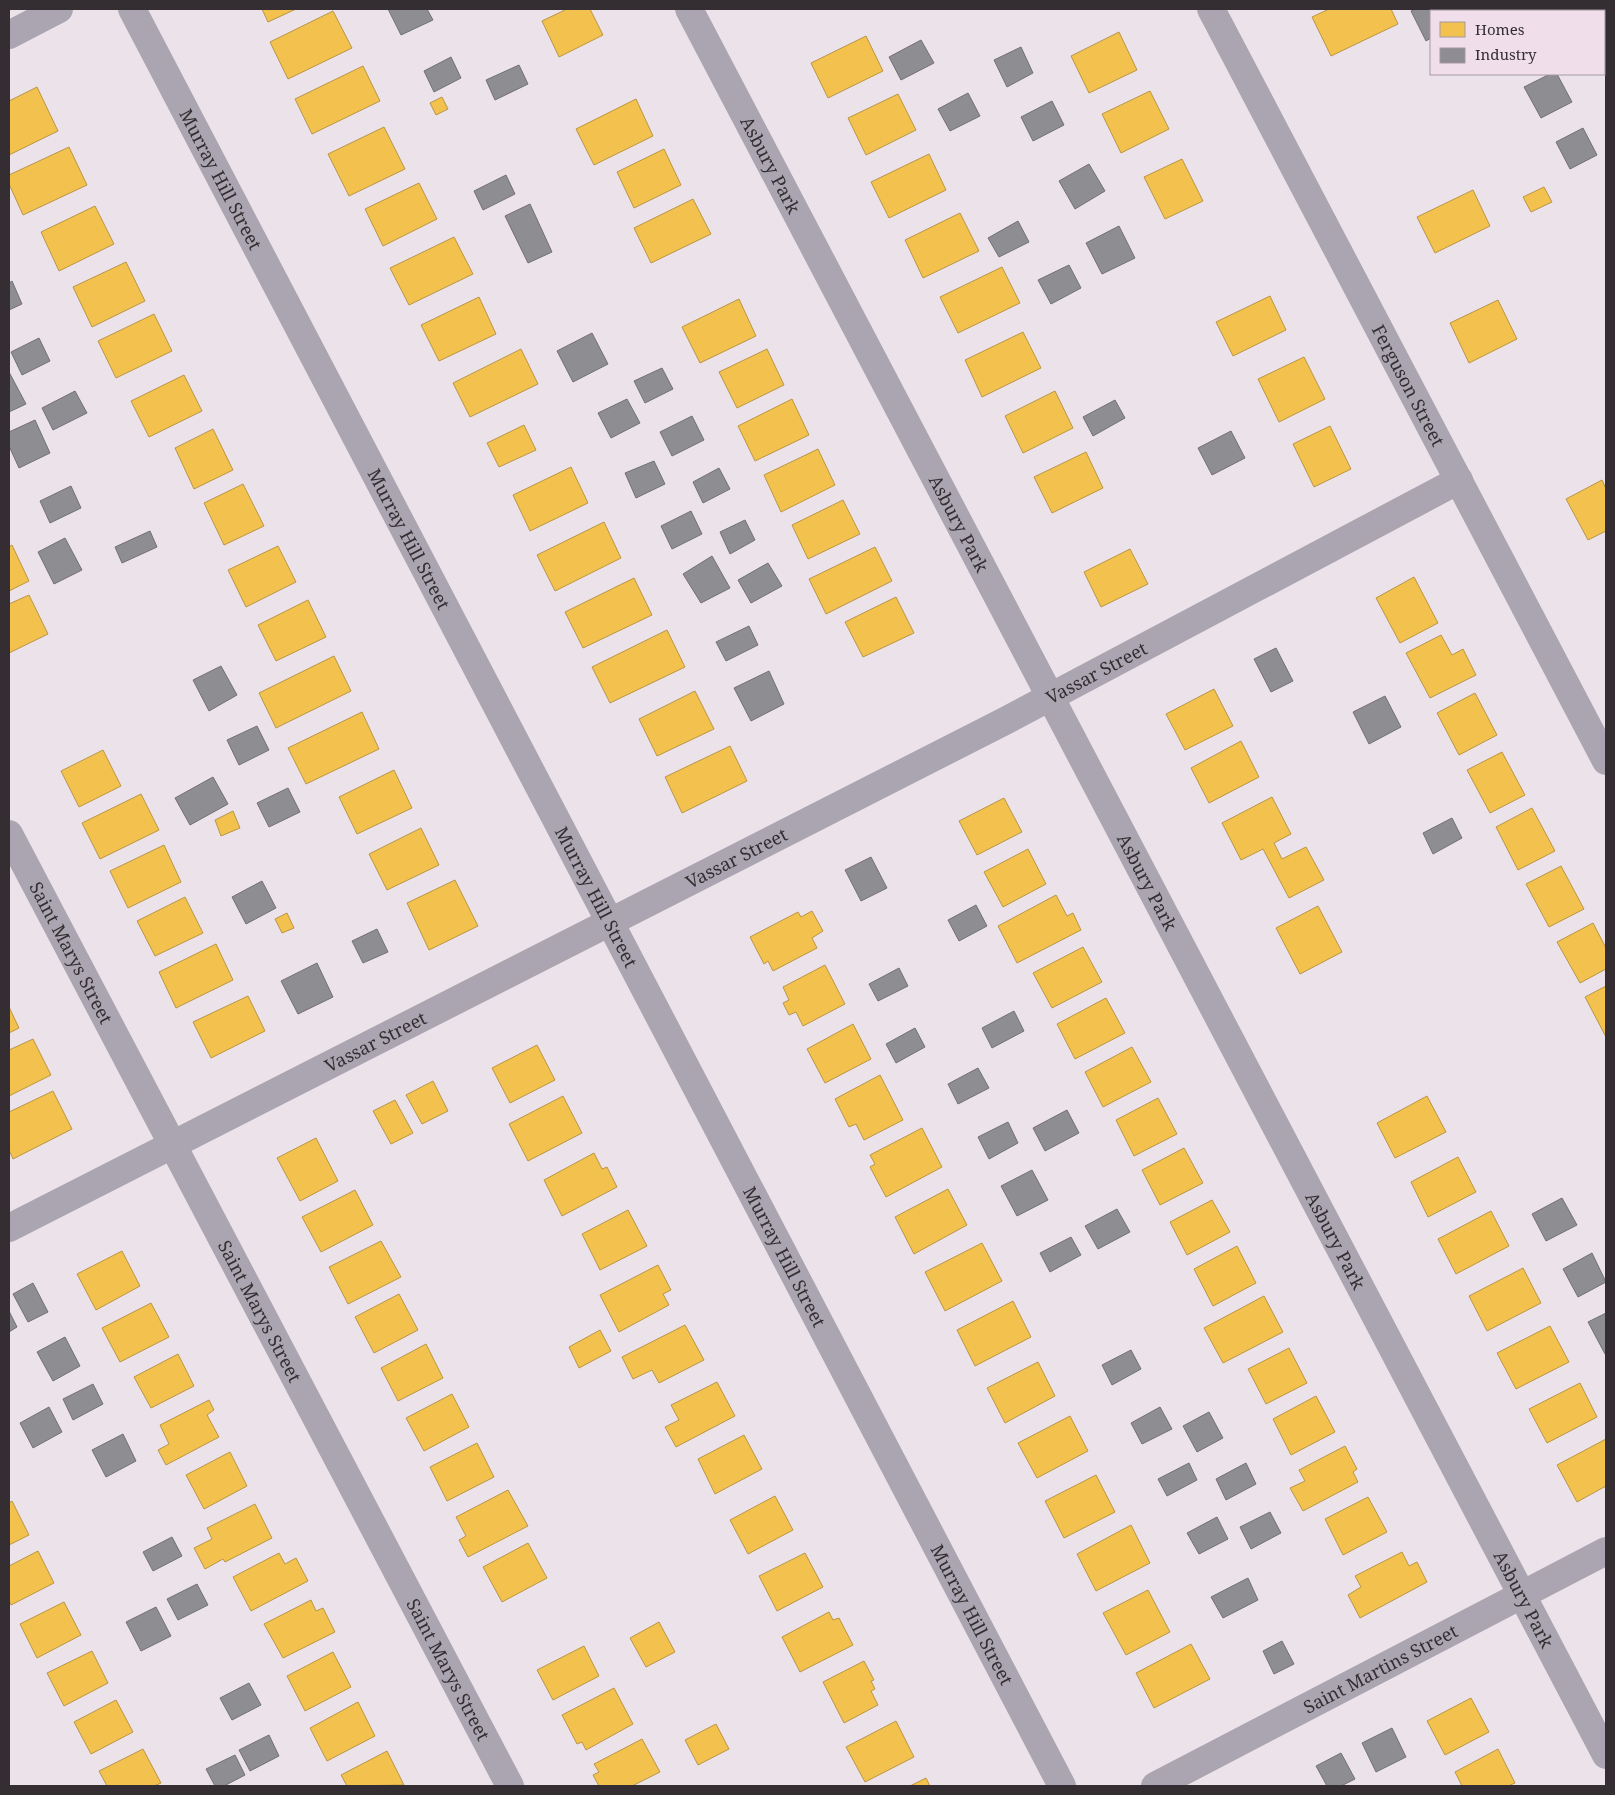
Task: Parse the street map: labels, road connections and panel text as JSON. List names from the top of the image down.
{
  "streets": {
    "street": [
      "Asbury Park",
      "Murray Hill Street",
      "Ferguson Street",
      "Vassar Street",
      "Saint Marys Street",
      "Saint Martins Street"
    ]
  },
  "crossings": [
    ["Asbury Park", "Vassar Street"],
    ["Asbury Park", "Saint Martins Street"],
    ["Murray Hill Street", "Vassar Street"],
    ["Ferguson Street", "Vassar Street"],
    ["Vassar Street", "Saint Marys Street"]
  ],
  "legend": ["Homes", "Industry"]
}
